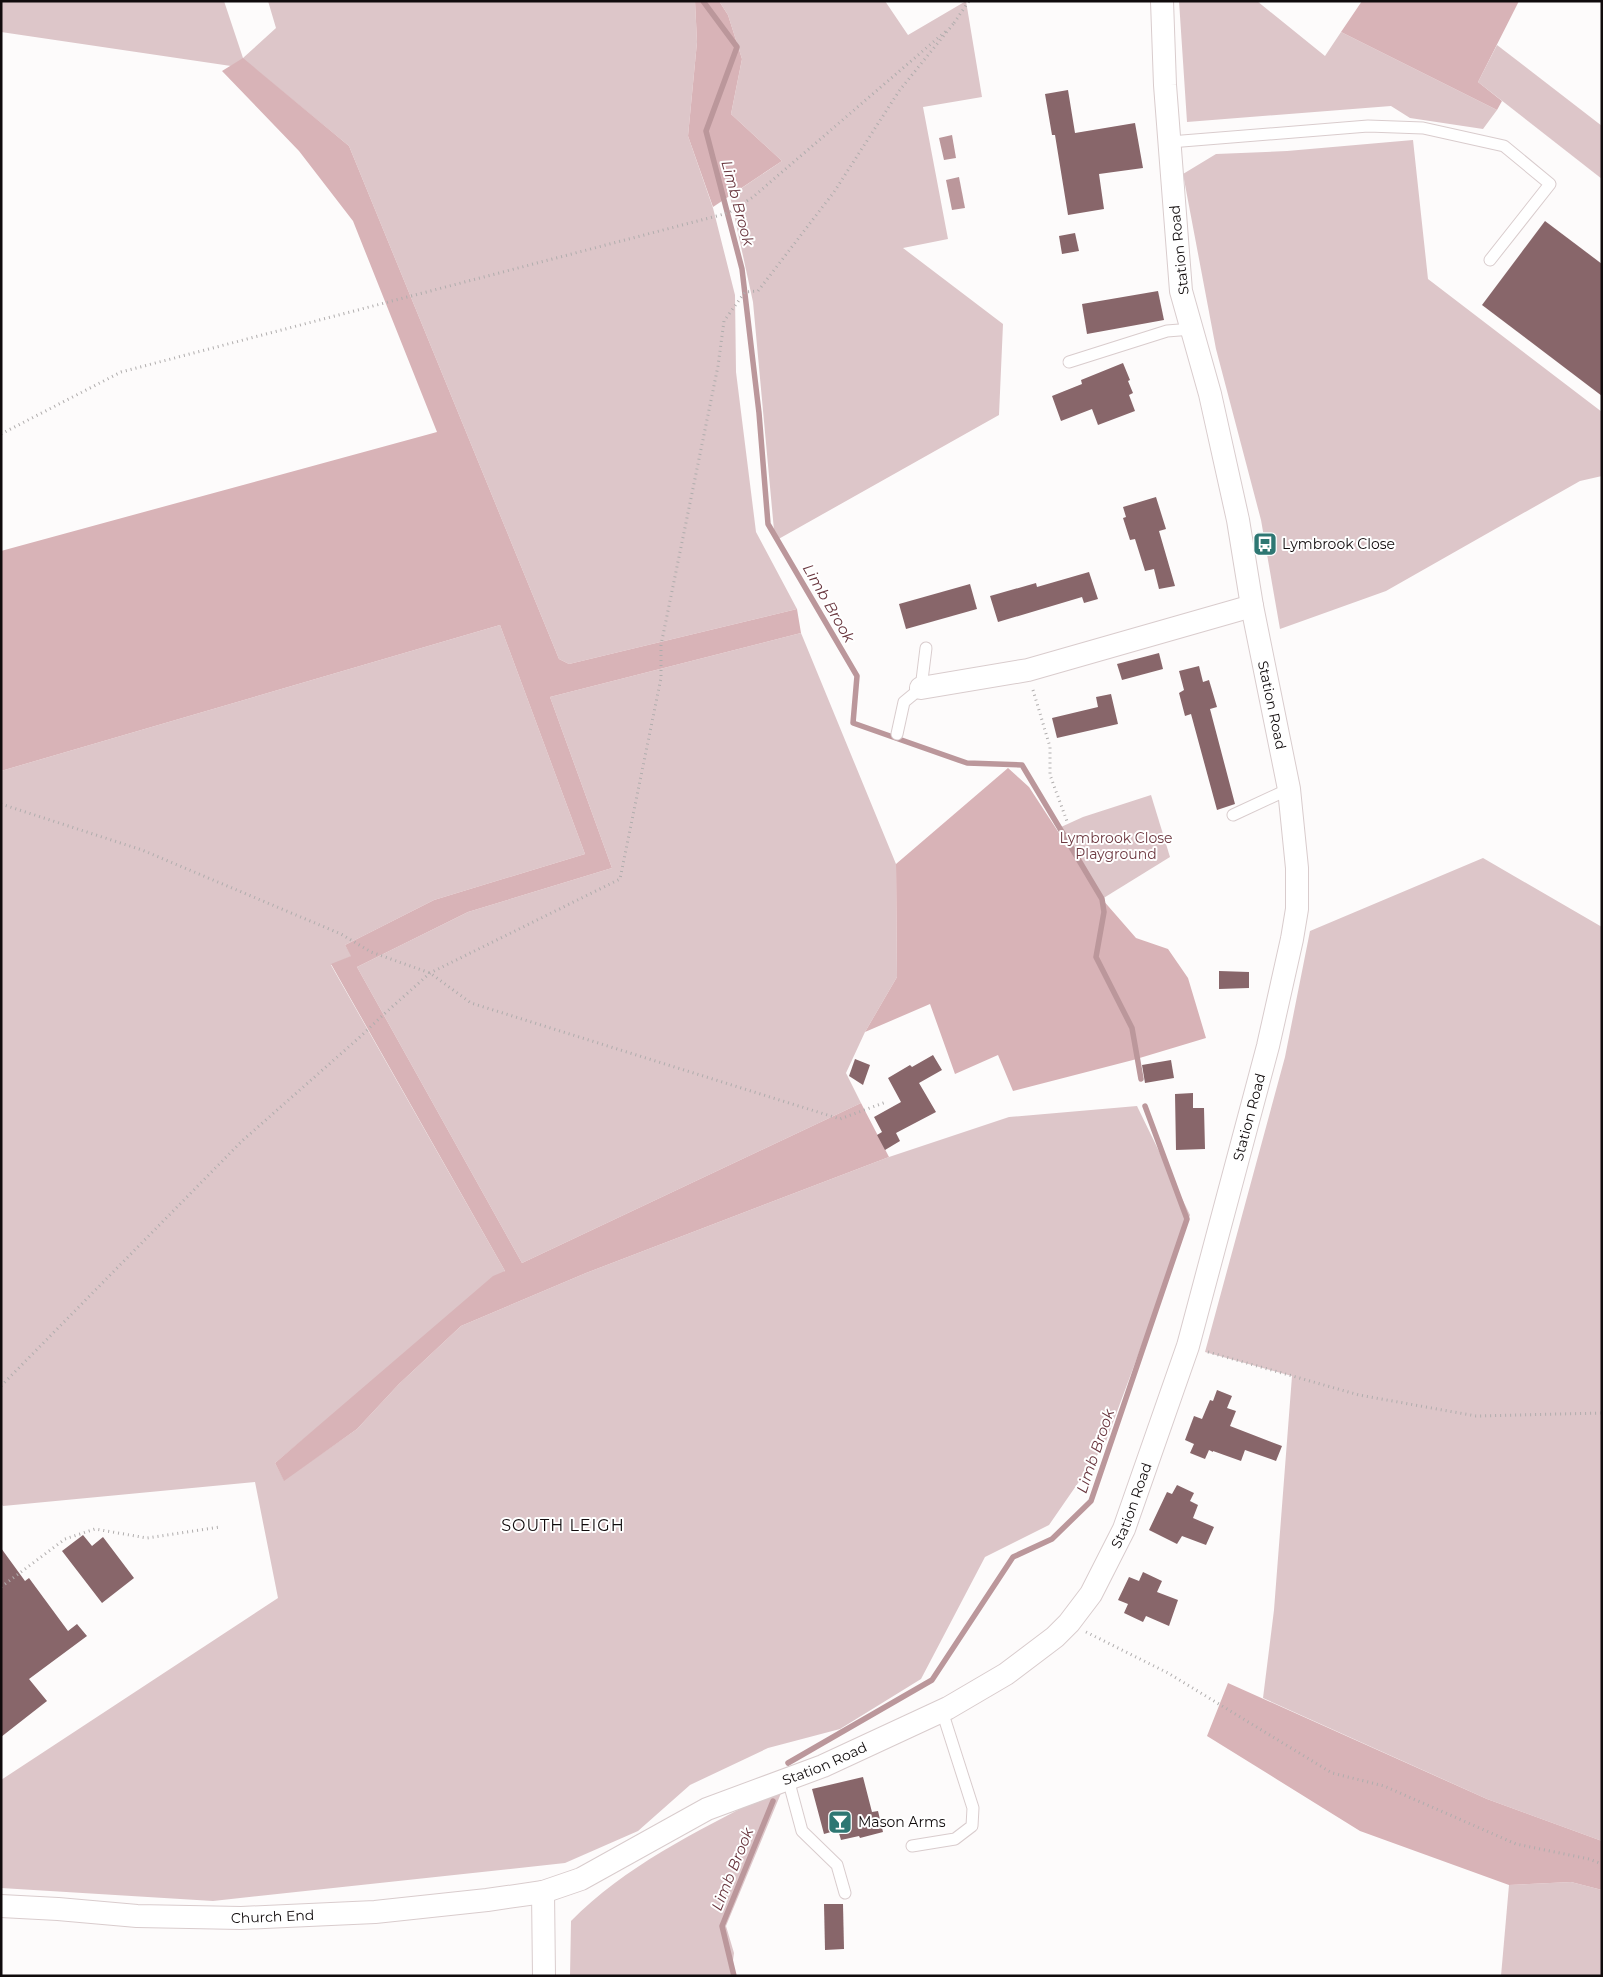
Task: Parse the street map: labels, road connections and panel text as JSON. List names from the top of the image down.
{
  "streets": {
    "street": ["Station Road", "Church End"]
  },
  "crossings": [
    ["Station Road", "Church End"]
  ],
  "districts": ["SOUTH LEIGH"],
  "water": ["Limb Brook"],
  "parks": ["Lymbrook Close Playground"],
  "places": {
    "bus stop": ["Lymbrook Close"],
    "bar": ["Mason Arms"]
  }
}
